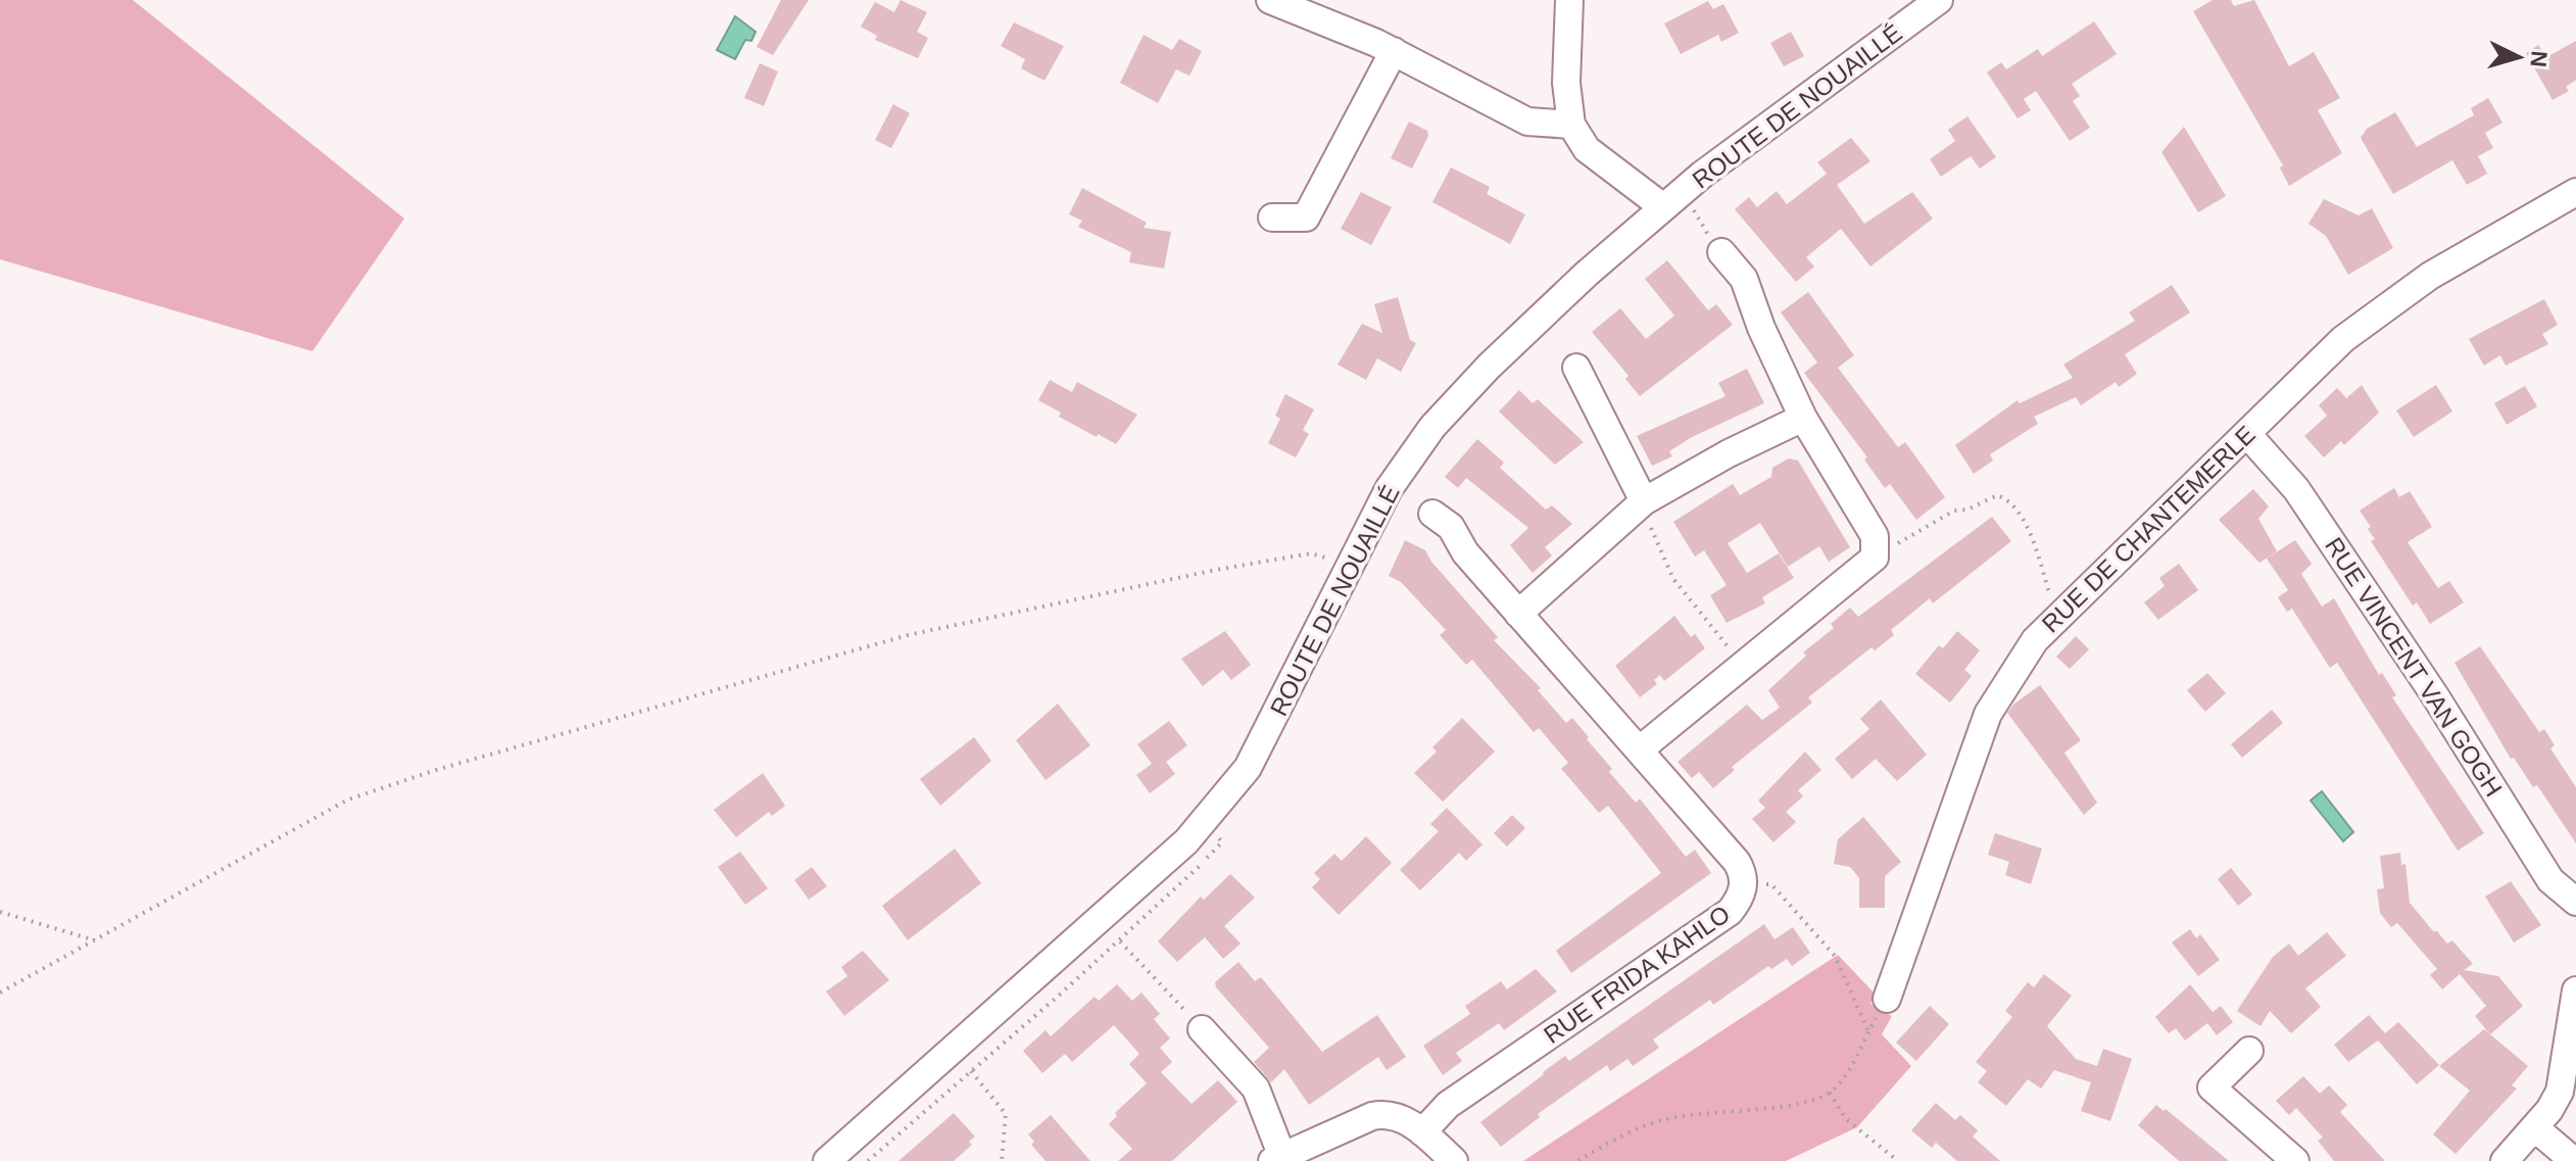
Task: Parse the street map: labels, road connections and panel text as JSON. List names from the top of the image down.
{
  "streets": {
    "street": [
      "ROUTE DE NOUAILLÉ",
      "RUE DE CHANTEMERLE",
      "RUE VINCENT VAN GOGH",
      "RUE FRIDA KAHLO"
    ]
  },
  "crossings": [
    ["RUE DE CHANTEMERLE", "RUE VINCENT VAN GOGH"]
  ],
  "north": "right"
}
